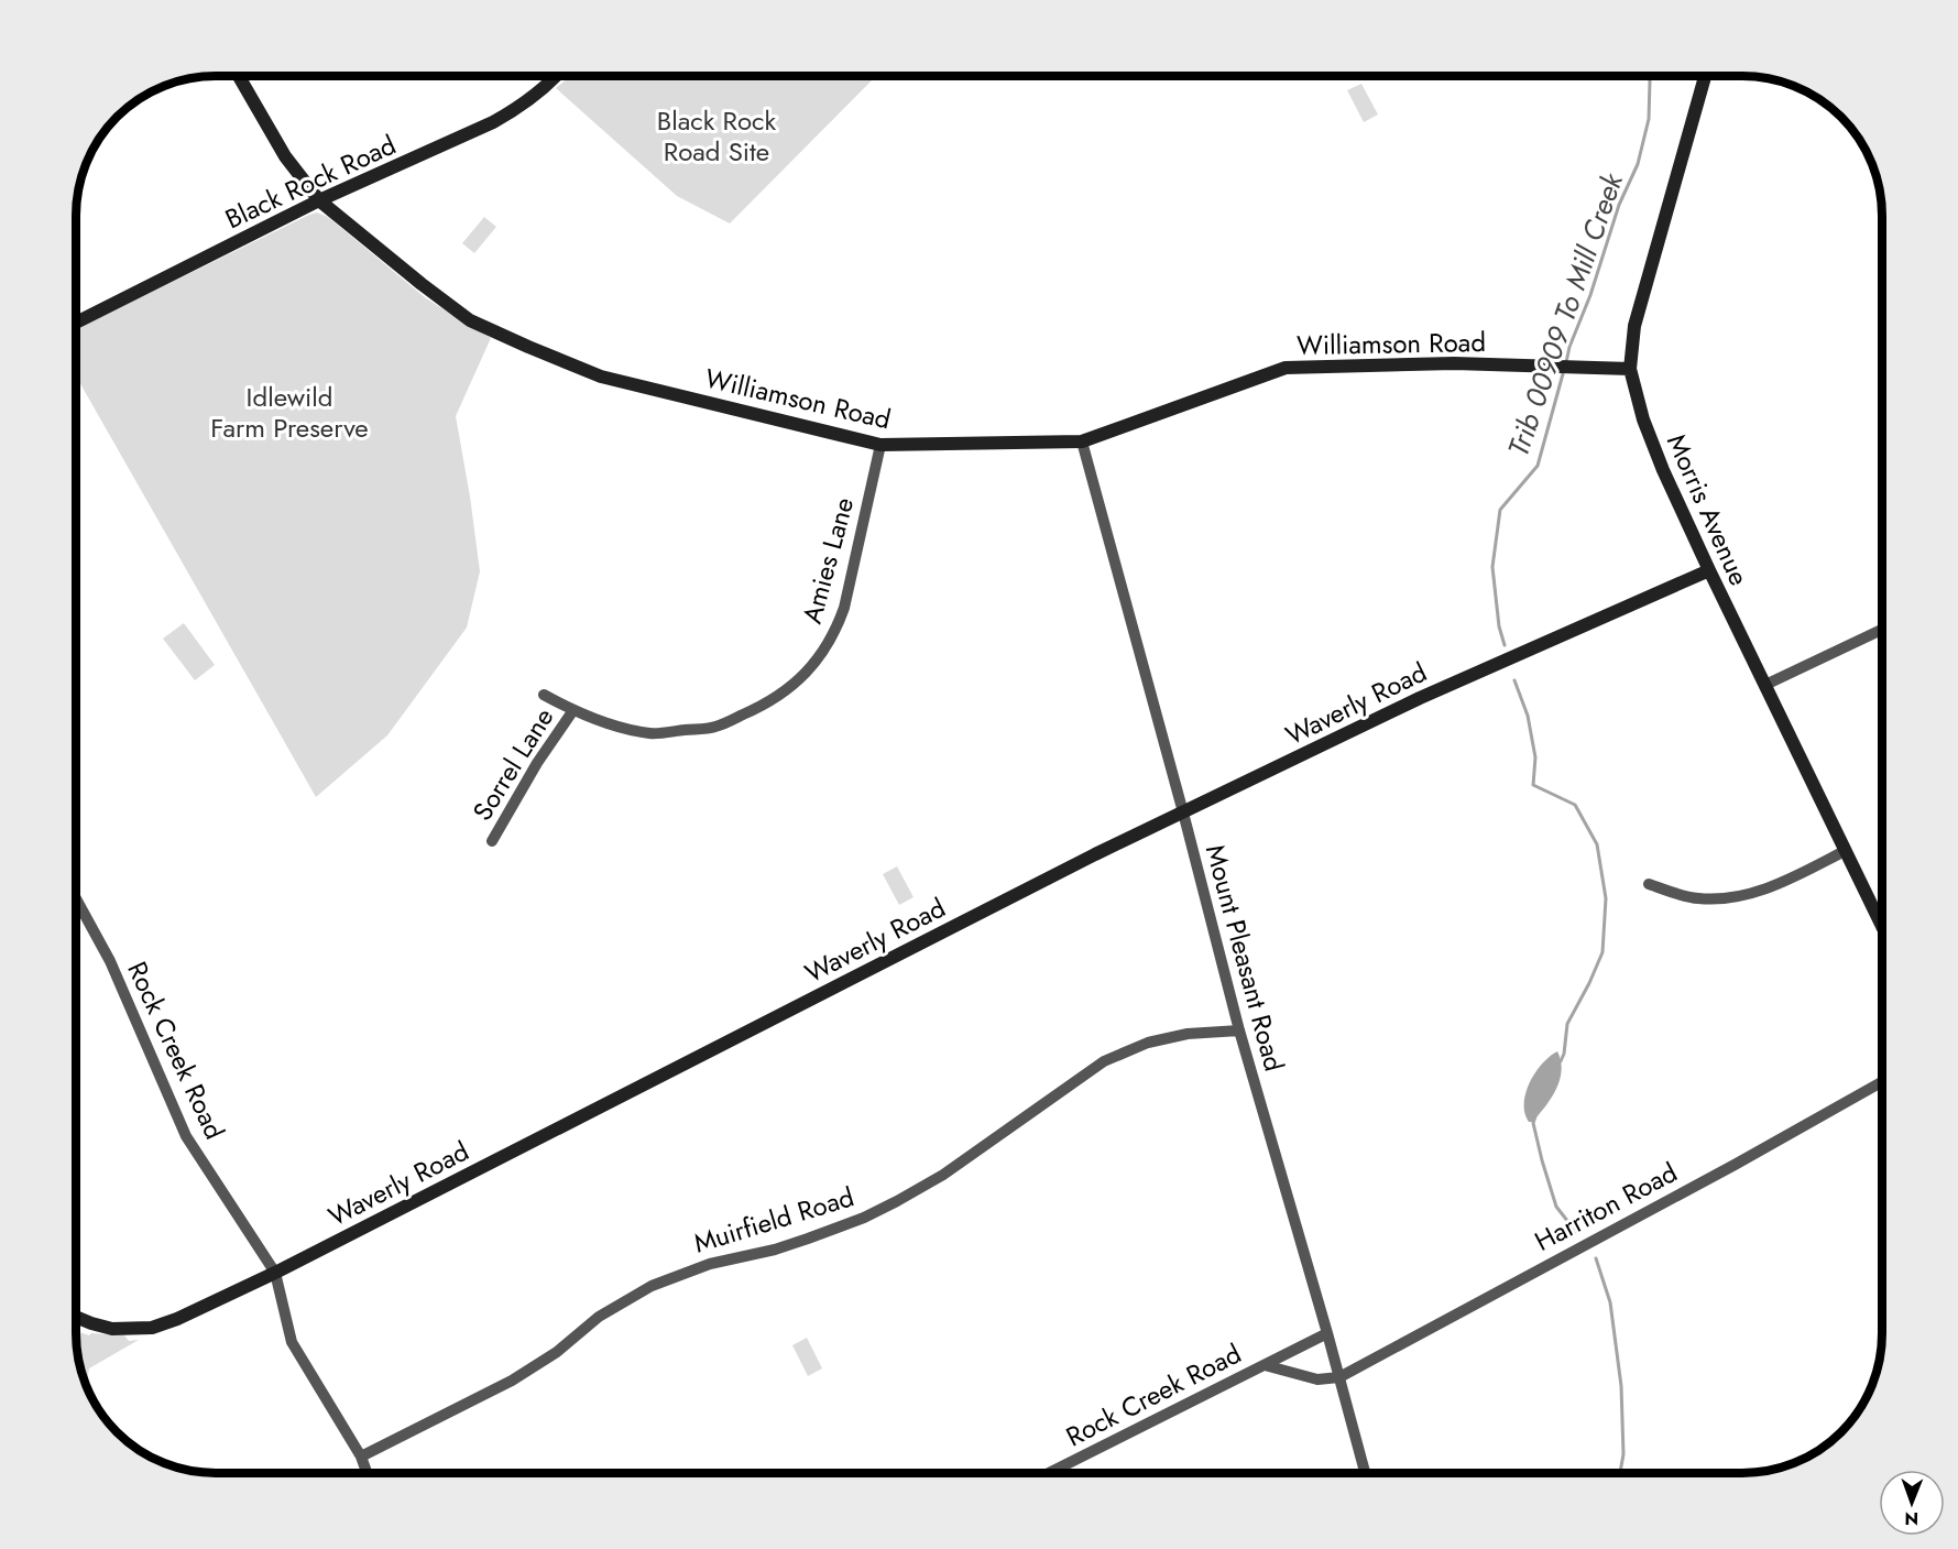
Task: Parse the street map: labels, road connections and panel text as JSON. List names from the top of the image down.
{
  "streets": {
    "street": [
      "Black Rock Road",
      "Williamson Road",
      "Morris Avenue",
      "Amies Lane",
      "Waverly Road",
      "Sorrel Lane",
      "Mount Pleasant Road",
      "Rock Creek Road",
      "Harriton Road",
      "Muirfield Road"
    ]
  },
  "crossings": [
    ["Black Rock Road", "Williamson Road"],
    ["Williamson Road", "Morris Avenue"],
    ["Williamson Road", "Amies Lane"],
    ["Williamson Road", "Mount Pleasant Road"],
    ["Morris Avenue", "Waverly Road"],
    ["Amies Lane", "Sorrel Lane"],
    ["Waverly Road", "Mount Pleasant Road"],
    ["Waverly Road", "Rock Creek Road"],
    ["Mount Pleasant Road", "Rock Creek Road"],
    ["Mount Pleasant Road", "Harriton Road"],
    ["Mount Pleasant Road", "Muirfield Road"],
    ["Rock Creek Road", "Harriton Road"],
    ["Rock Creek Road", "Muirfield Road"]
  ],
  "water": ["Trib 00909 To Mill Creek"],
  "parks": ["Black Rock Road Site", "Idlewild Farm Preserve"],
  "north": "bottom"
}
